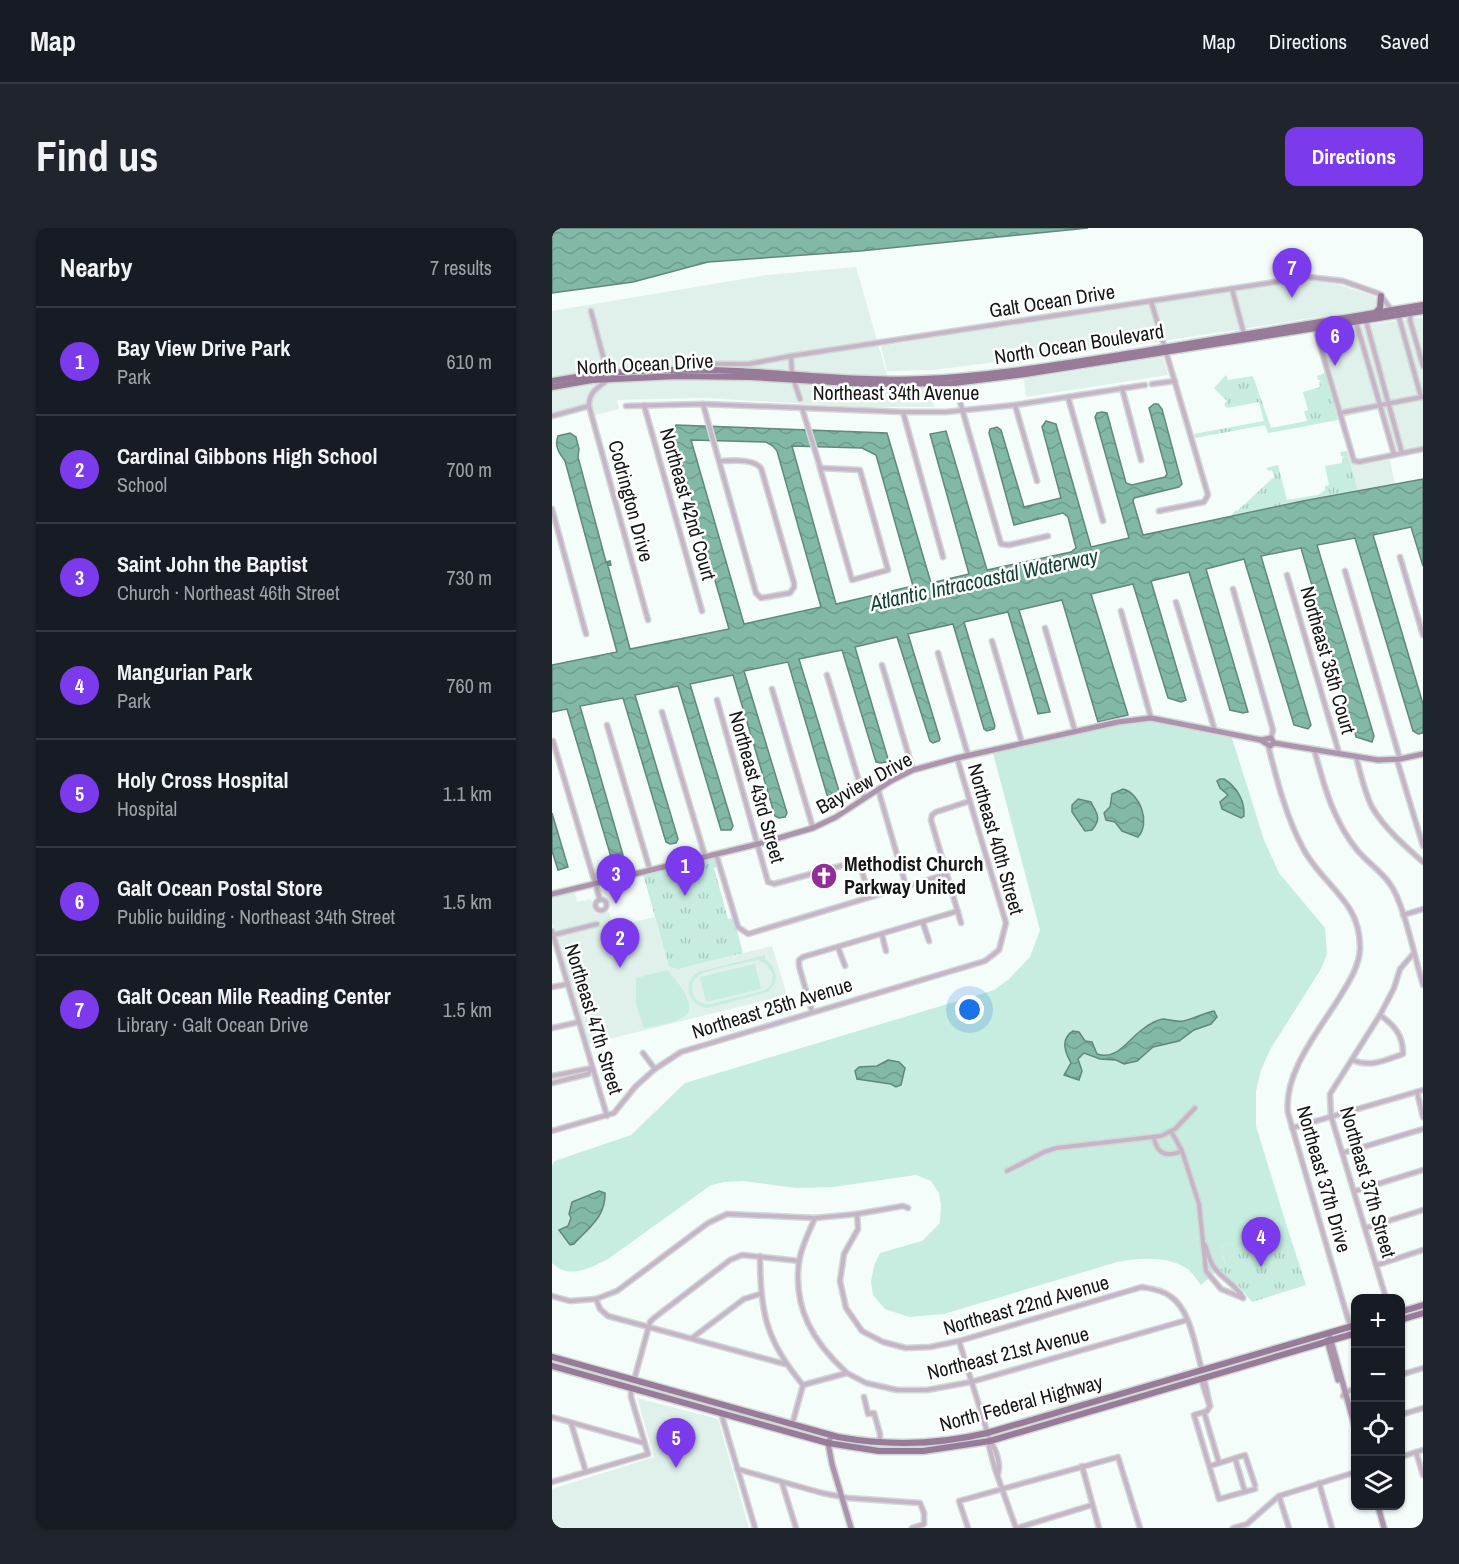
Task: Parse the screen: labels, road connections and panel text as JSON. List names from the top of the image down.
{
  "streets": {
    "main road": ["North Ocean Boulevard", "North Ocean Drive", "North Federal Highway"],
    "street": [
      "Galt Ocean Drive",
      "Northeast 34th Avenue",
      "Codrington Drive",
      "Northeast 42nd Court",
      "Northeast 35th Court",
      "Bayview Drive",
      "Northeast 43rd Street",
      "Northeast 40th Street",
      "Northeast 25th Avenue",
      "Northeast 47th Street",
      "Northeast 37th Drive",
      "Northeast 37th Street",
      "Northeast 22nd Avenue",
      "Northeast 21st Avenue"
    ]
  },
  "crossings": [
    ["Galt Ocean Drive", "North Ocean Drive"],
    ["North Ocean Boulevard", "North Ocean Drive"],
    ["Northeast 34th Avenue", "Northeast 42nd Court"],
    ["Northeast 35th Court", "Bayview Drive"],
    ["Bayview Drive", "Northeast 43rd Street"],
    ["Bayview Drive", "Northeast 40th Street"],
    ["Bayview Drive", "Northeast 37th Drive"],
    ["Northeast 40th Street", "Northeast 25th Avenue"],
    ["Northeast 25th Avenue", "Northeast 47th Street"],
    ["Northeast 22nd Avenue", "Northeast 21st Avenue"],
    ["Northeast 22nd Avenue", "North Federal Highway"]
  ],
  "water": ["Atlantic Intracoastal Waterway"],
  "places": {
    "church": ["Methodist Church Parkway United"]
  },
  "page": {
    "header": "Map",
    "nav": ["Map", "Directions", "Saved"],
    "buttons": "Directions",
    "title": "Find us",
    "heading": ["Nearby", "7 results"],
    "pins": [
      "7",
      "6",
      "1",
      "3",
      "2",
      "4",
      "5"
    ],
    "list": [
      {
        "mark": "1",
        "name": "Bay View Drive Park",
        "note": "Park",
        "value": "610 m"
      },
      {
        "mark": "2",
        "name": "Cardinal Gibbons High School",
        "note": "School",
        "value": "700 m"
      },
      {
        "mark": "3",
        "name": "Saint John the Baptist",
        "note": "Church · Northeast 46th Street",
        "value": "730 m"
      },
      {
        "mark": "4",
        "name": "Mangurian Park",
        "note": "Park",
        "value": "760 m"
      },
      {
        "mark": "5",
        "name": "Holy Cross Hospital",
        "note": "Hospital",
        "value": "1.1 km"
      },
      {
        "mark": "6",
        "name": "Galt Ocean Postal Store",
        "note": "Public building · Northeast 34th Street",
        "value": "1.5 km"
      },
      {
        "mark": "7",
        "name": "Galt Ocean Mile Reading Center",
        "note": "Library · Galt Ocean Drive",
        "value": "1.5 km"
      }
    ],
    "map_buttons": ["+", "−"]
  }
}
